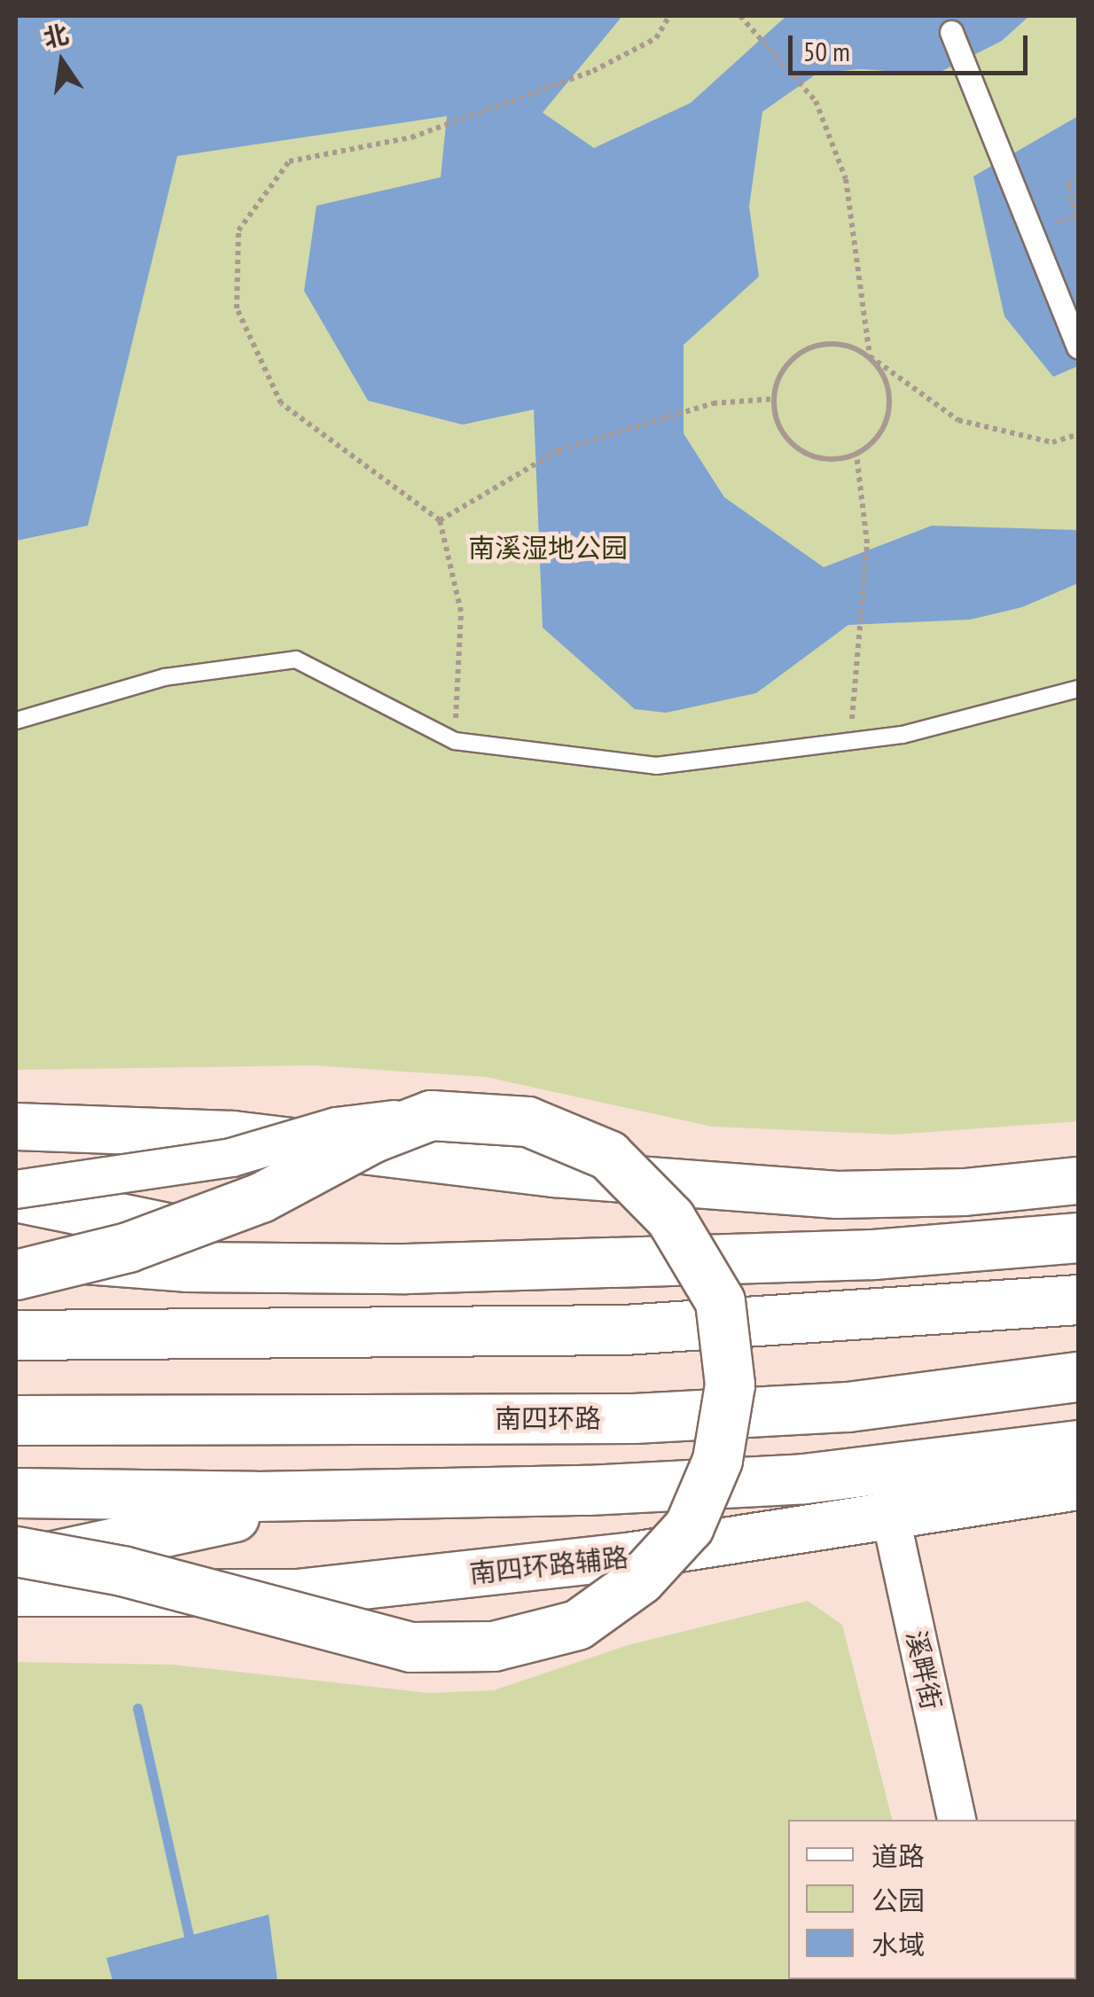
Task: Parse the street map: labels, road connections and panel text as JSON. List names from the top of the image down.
{
  "streets": {
    "highway": ["南四环路"],
    "main road": ["南四环路辅路"],
    "street": ["溪畔街"]
  },
  "crossings": [
    ["南四环路辅路", "溪畔街"]
  ],
  "parks": ["南溪湿地公园"],
  "legend": ["道路", "公园", "水域"],
  "scale_bar": "50 m",
  "north": "top"
}
